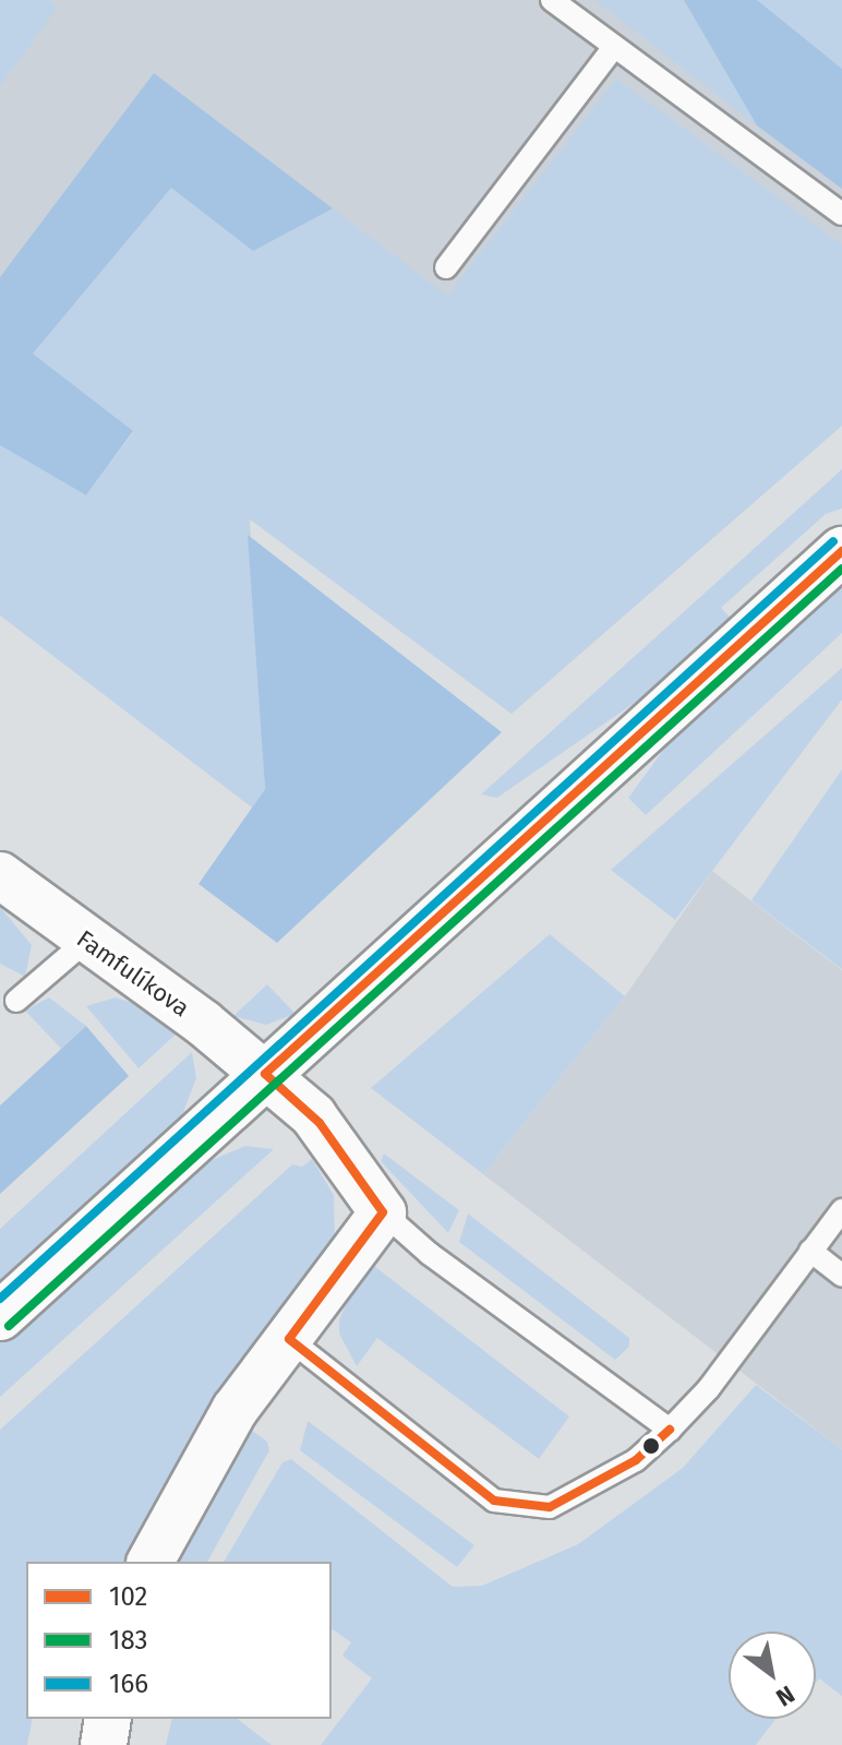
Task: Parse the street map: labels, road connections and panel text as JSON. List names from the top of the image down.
{
  "streets": {
    "street": ["Famfulíkova"]
  },
  "lines": ["transit line 166", "transit line 102", "transit line 183"],
  "legend": ["102", "183", "166"],
  "north": "bottom right"
}
